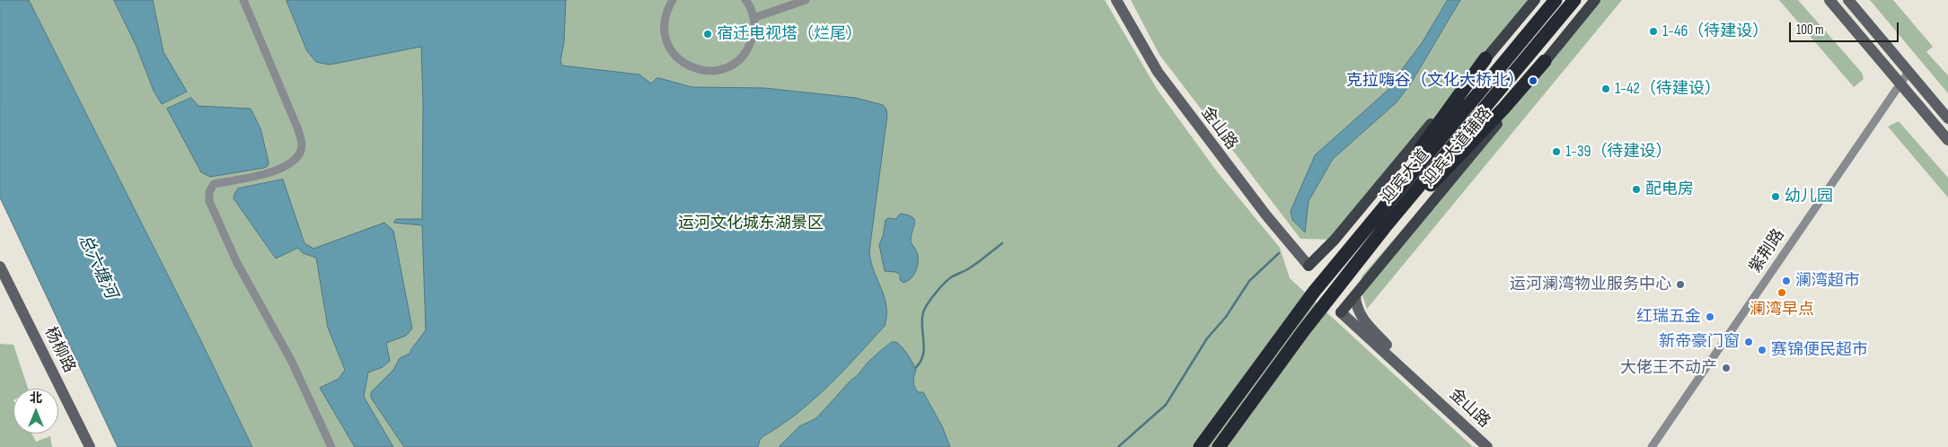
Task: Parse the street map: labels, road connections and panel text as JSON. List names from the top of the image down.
{
  "streets": {
    "highway": ["迎宾大道"],
    "main road": ["迎宾大道辅路"],
    "street": ["金山路", "紫荆路", "杨柳路"]
  },
  "crossings": [
    ["金山路", "迎宾大道辅路"]
  ],
  "water": ["总六塘河"],
  "parks": ["运河文化城东湖景区"],
  "places": [
    "1-46（待建设）",
    "宿迁电视塔（烂尾）",
    "克拉嗨谷（文化大桥北）",
    "1-42（待建设）",
    "1-39（待建设）",
    "配电房",
    "幼儿园",
    "澜湾超市",
    "运河澜湾物业服务中心",
    "澜湾早点",
    "红瑞五金",
    "新帝豪门窗",
    "赛锦便民超市",
    "大佬王不动产"
  ],
  "scale_bar": "100 m",
  "north": "top"
}
